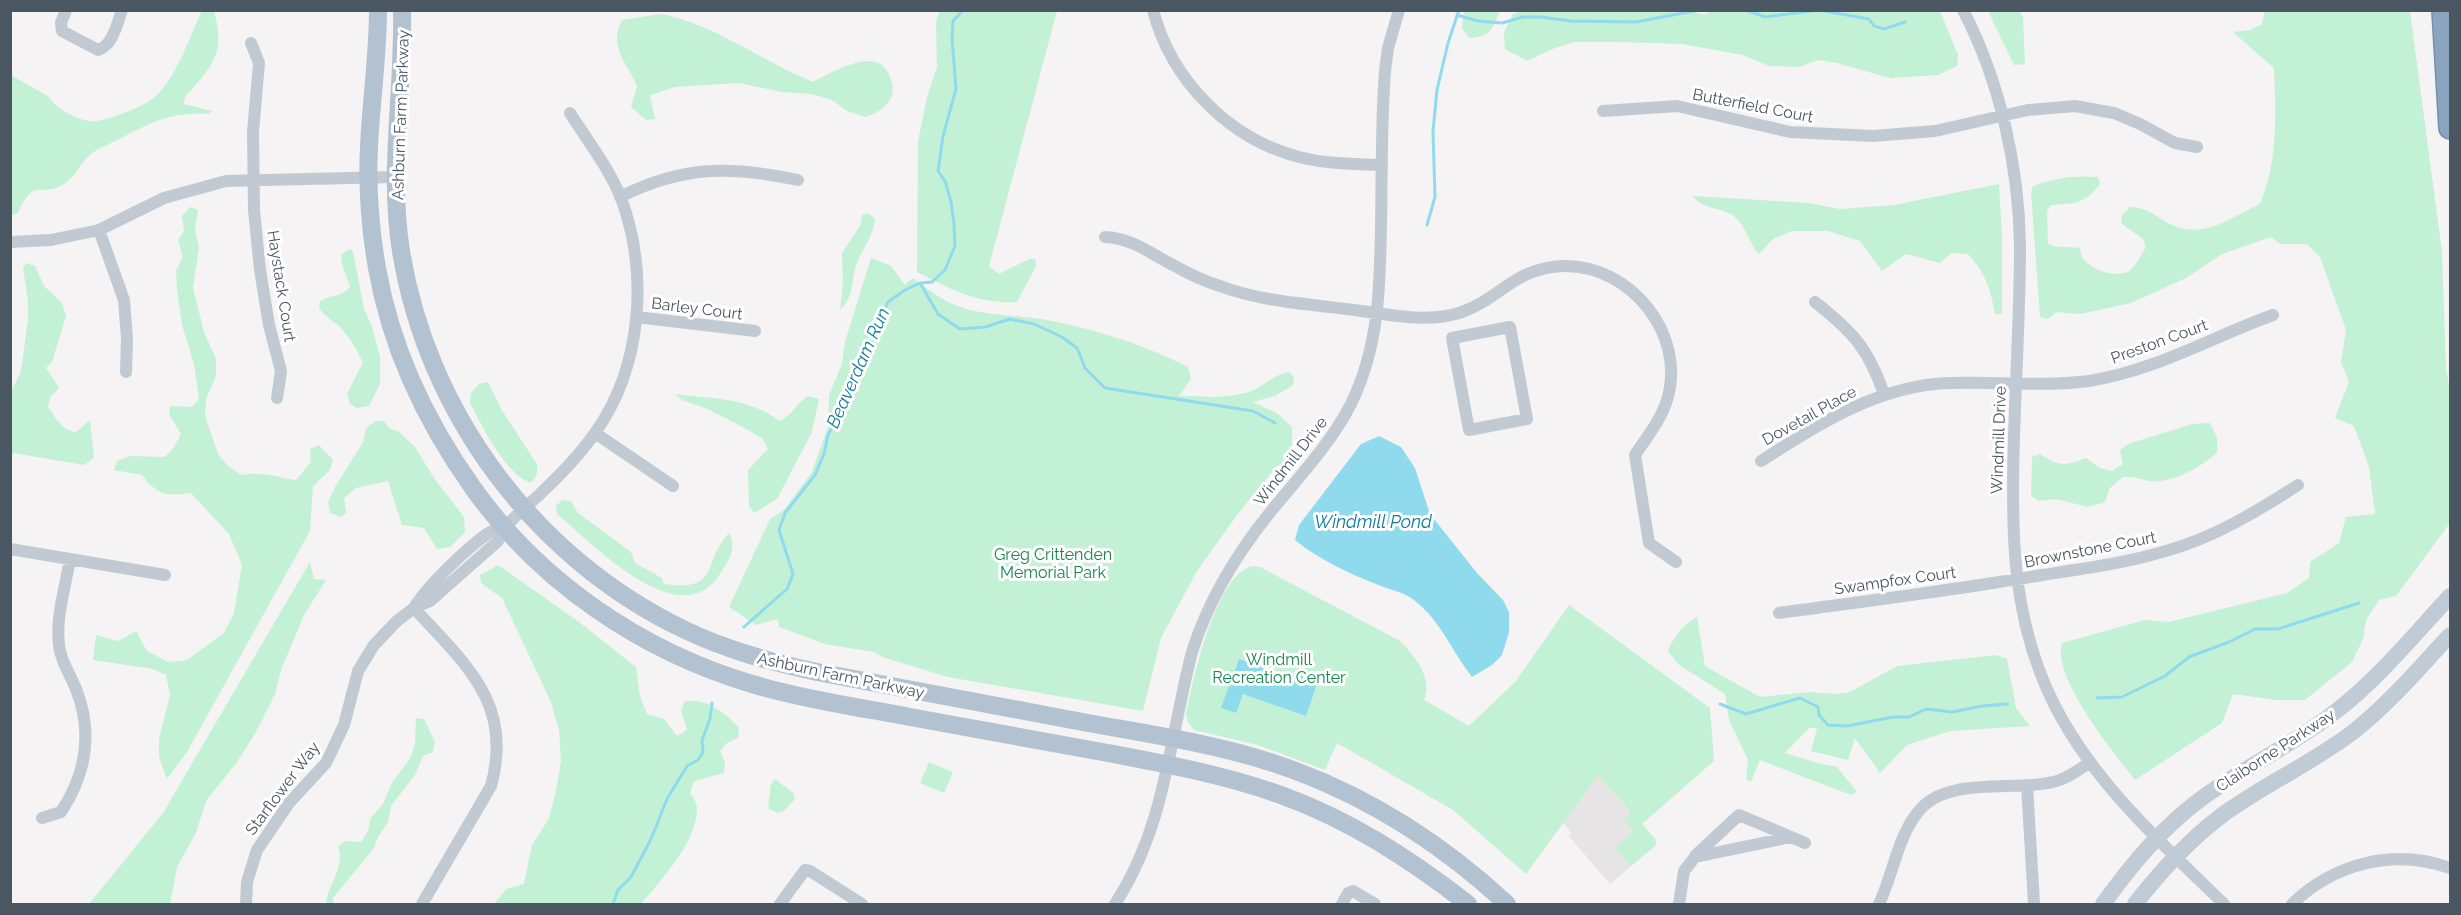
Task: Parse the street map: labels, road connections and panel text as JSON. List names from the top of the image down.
{
  "streets": {
    "main road": ["Ashburn Farm Parkway", "Claiborne Parkway"],
    "street": [
      "Butterfield Court",
      "Haystack Court",
      "Barley Court",
      "Preston Court",
      "Dovetail Place",
      "Windmill Drive",
      "Brownstone Court",
      "Swampfox Court",
      "Starflower Way"
    ]
  },
  "crossings": [
    ["Butterfield Court", "Windmill Drive"],
    ["Ashburn Farm Parkway", "Windmill Drive"],
    ["Ashburn Farm Parkway", "Starflower Way"],
    ["Barley Court", "Starflower Way"],
    ["Preston Court", "Dovetail Place"],
    ["Preston Court", "Windmill Drive"],
    ["Dovetail Place", "Windmill Drive"],
    ["Windmill Drive", "Brownstone Court"],
    ["Windmill Drive", "Swampfox Court"],
    ["Windmill Drive", "Claiborne Parkway"],
    ["Brownstone Court", "Swampfox Court"]
  ],
  "water": ["Beaverdam Run", "Windmill Pond"],
  "parks": ["Greg Crittenden Memorial Park", "Windmill Recreation Center"]
}
